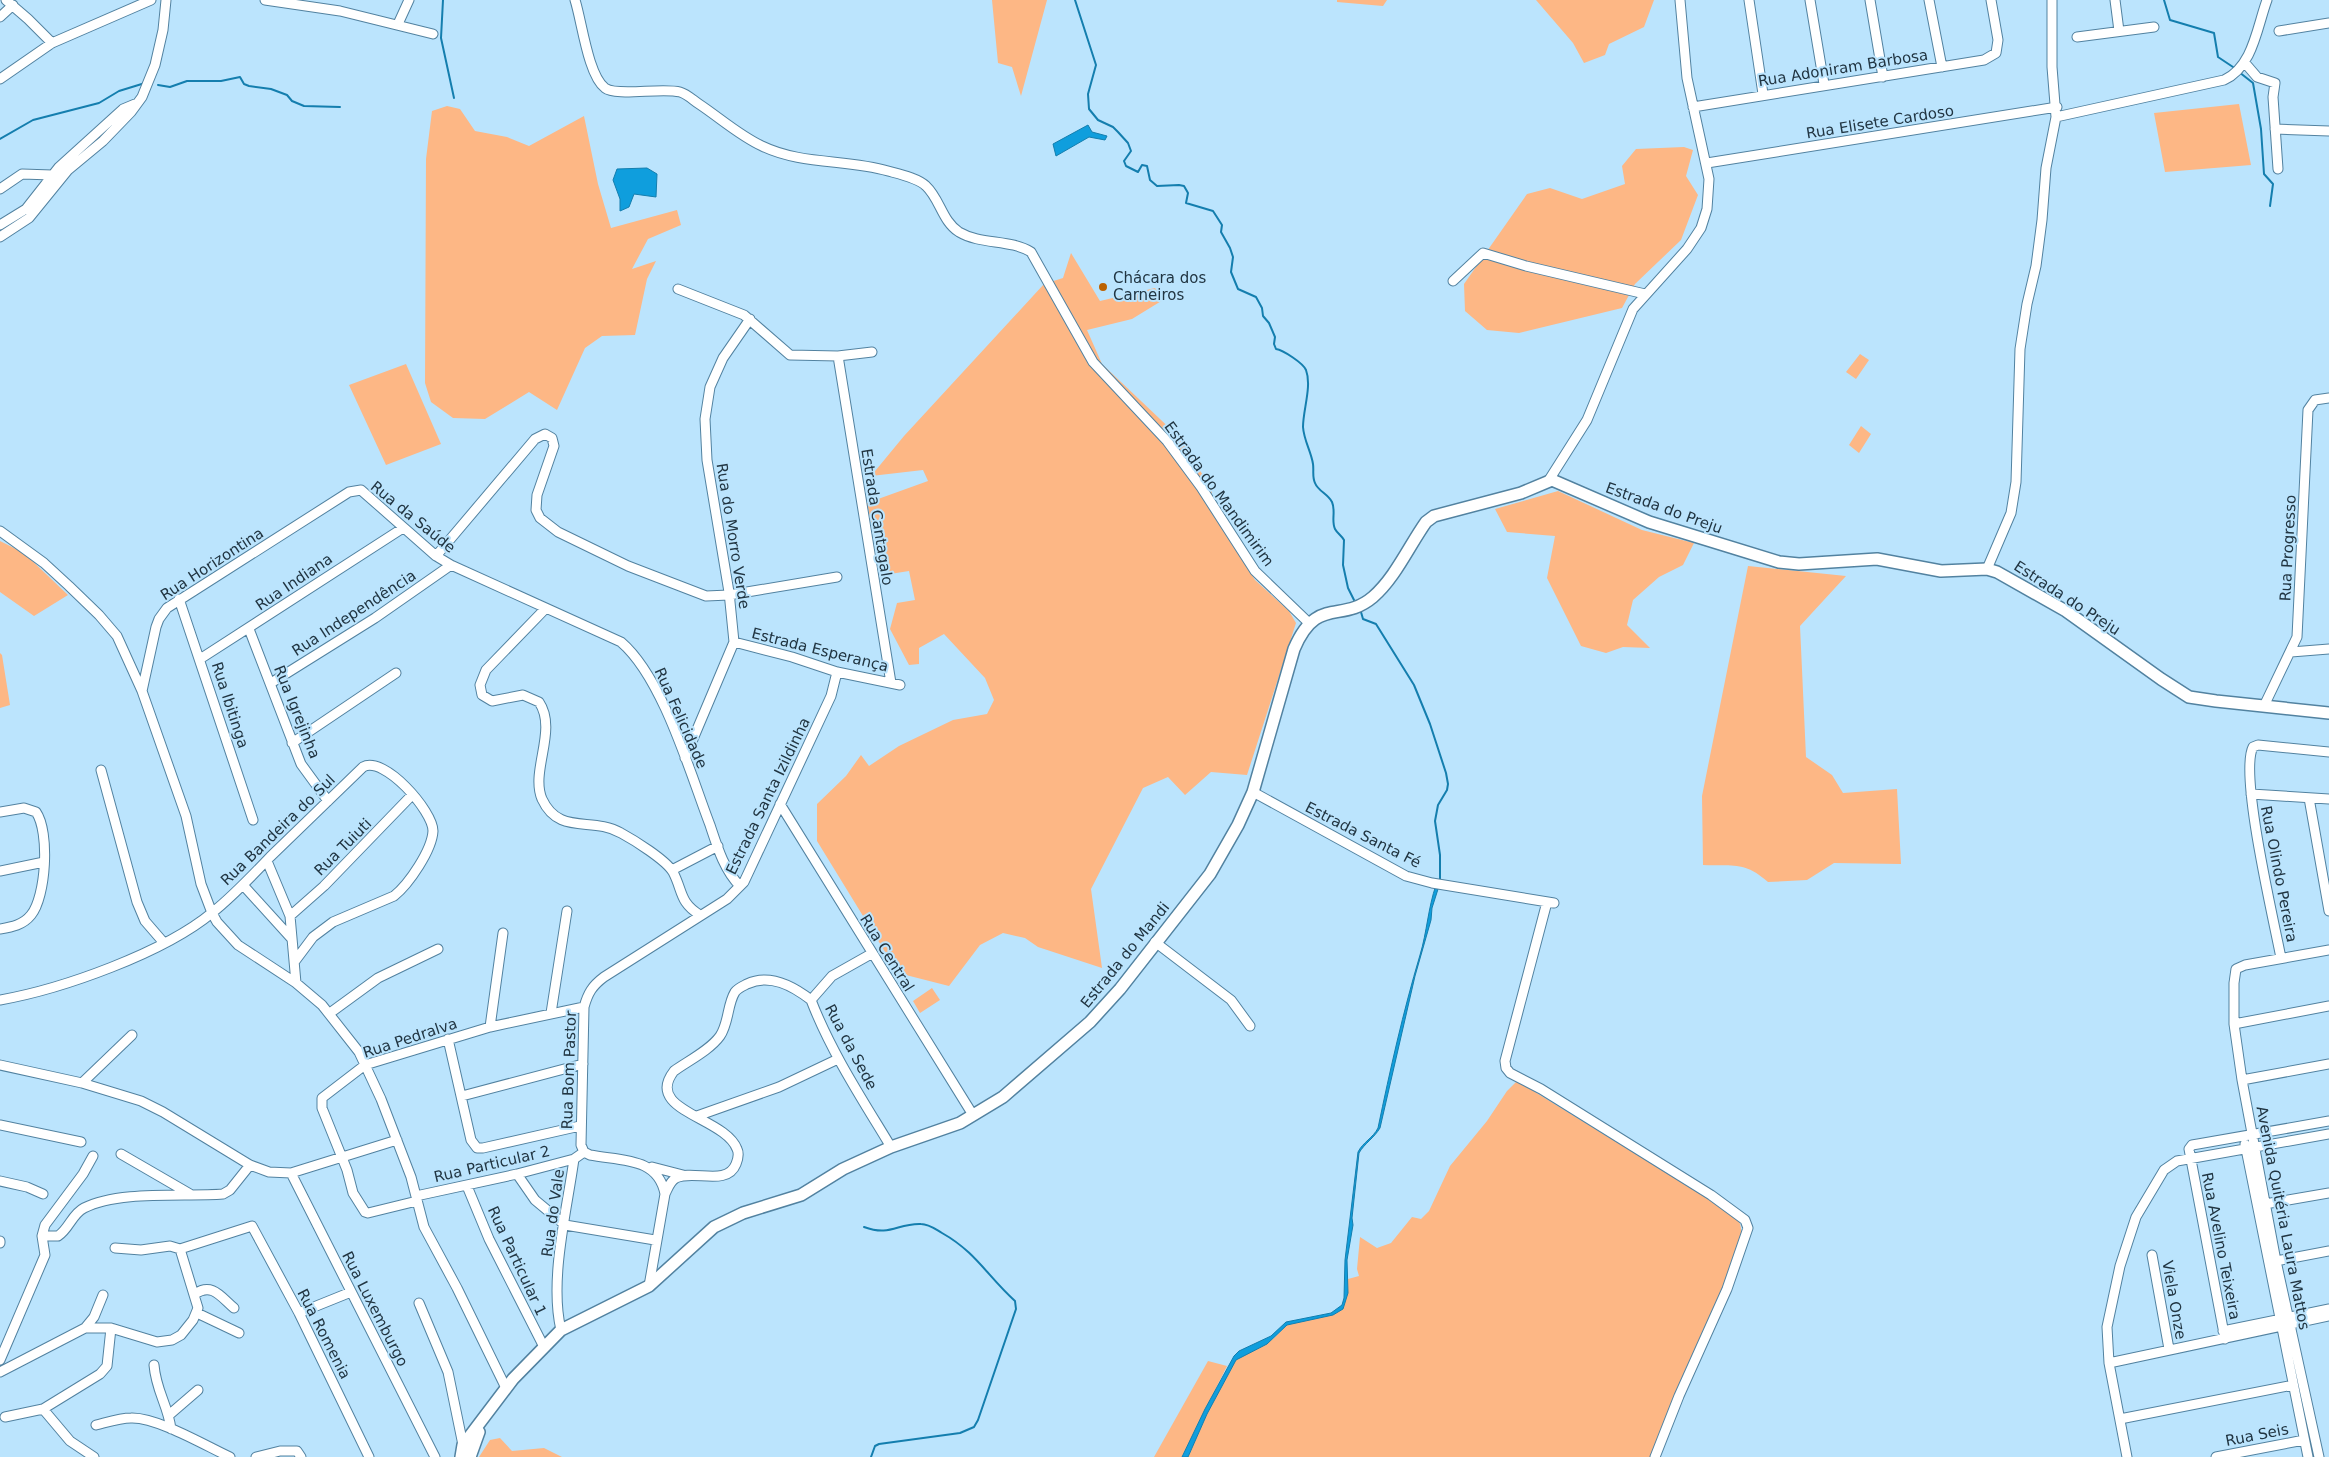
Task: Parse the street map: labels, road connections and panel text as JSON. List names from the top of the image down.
{
  "streets": {
    "main road": ["Estrada do Preju", "Estrada do Mandi"],
    "street": [
      "Rua Adoniram Barbosa",
      "Rua Elisete Cardoso",
      "Estrada do Mandimirim",
      "Rua da Saúde",
      "Estrada Cantagalo",
      "Rua do Morro Verde",
      "Rua Progresso",
      "Rua Horizontina",
      "Rua Indiana",
      "Rua Independência",
      "Estrada Esperança",
      "Rua Ibitinga",
      "Rua Igrejinha",
      "Rua Felicidade",
      "Estrada Santa Izildinha",
      "Rua Bandeira do Sul",
      "Estrada Santa Fé",
      "Rua Tuiuti",
      "Rua Olindo Pereira",
      "Rua Central",
      "Rua Pedralva",
      "Rua da Sede",
      "Rua Bom Pastor",
      "Rua Particular 2",
      "Rua do Vale",
      "Avenida Quitéria Laura Mattos",
      "Rua Avelino Teixeira",
      "Rua Particular 1",
      "Viela Onze",
      "Rua Luxemburgo",
      "Rua Romenia",
      "Rua Seis"
    ]
  },
  "crossings": [
    ["Estrada do Mandimirim", "Estrada do Mandi"],
    ["Estrada do Preju", "Rua Progresso"],
    ["Rua da Saúde", "Rua Horizontina"],
    ["Rua da Saúde", "Rua Indiana"],
    ["Rua da Saúde", "Rua Independência"],
    ["Rua da Saúde", "Rua Felicidade"],
    ["Estrada Cantagalo", "Estrada Esperança"],
    ["Rua do Morro Verde", "Estrada Esperança"],
    ["Rua do Morro Verde", "Rua Felicidade"],
    ["Rua Horizontina", "Rua Ibitinga"],
    ["Rua Indiana", "Rua Ibitinga"],
    ["Rua Indiana", "Rua Igrejinha"],
    ["Rua Independência", "Rua Igrejinha"],
    ["Estrada Esperança", "Estrada Santa Izildinha"],
    ["Rua Igrejinha", "Rua Bandeira do Sul"],
    ["Rua Felicidade", "Estrada Santa Izildinha"],
    ["Estrada Santa Izildinha", "Rua Central"],
    ["Estrada Santa Izildinha", "Rua Bom Pastor"],
    ["Rua Bandeira do Sul", "Rua Tuiuti"],
    ["Estrada Santa Fé", "Estrada do Mandi"],
    ["Rua Olindo Pereira", "Avenida Quitéria Laura Mattos"],
    ["Rua Central", "Estrada do Mandi"],
    ["Rua Central", "Rua da Sede"],
    ["Estrada do Mandi", "Rua da Sede"],
    ["Estrada do Mandi", "Rua do Vale"],
    ["Estrada do Mandi", "Rua Particular 1"],
    ["Rua Pedralva", "Rua Bom Pastor"],
    ["Rua Pedralva", "Rua Particular 2"],
    ["Rua Particular 2", "Rua do Vale"],
    ["Rua Particular 2", "Rua Particular 1"],
    ["Avenida Quitéria Laura Mattos", "Rua Seis"]
  ],
  "places": ["Chácara dos Carneiros"]
}
